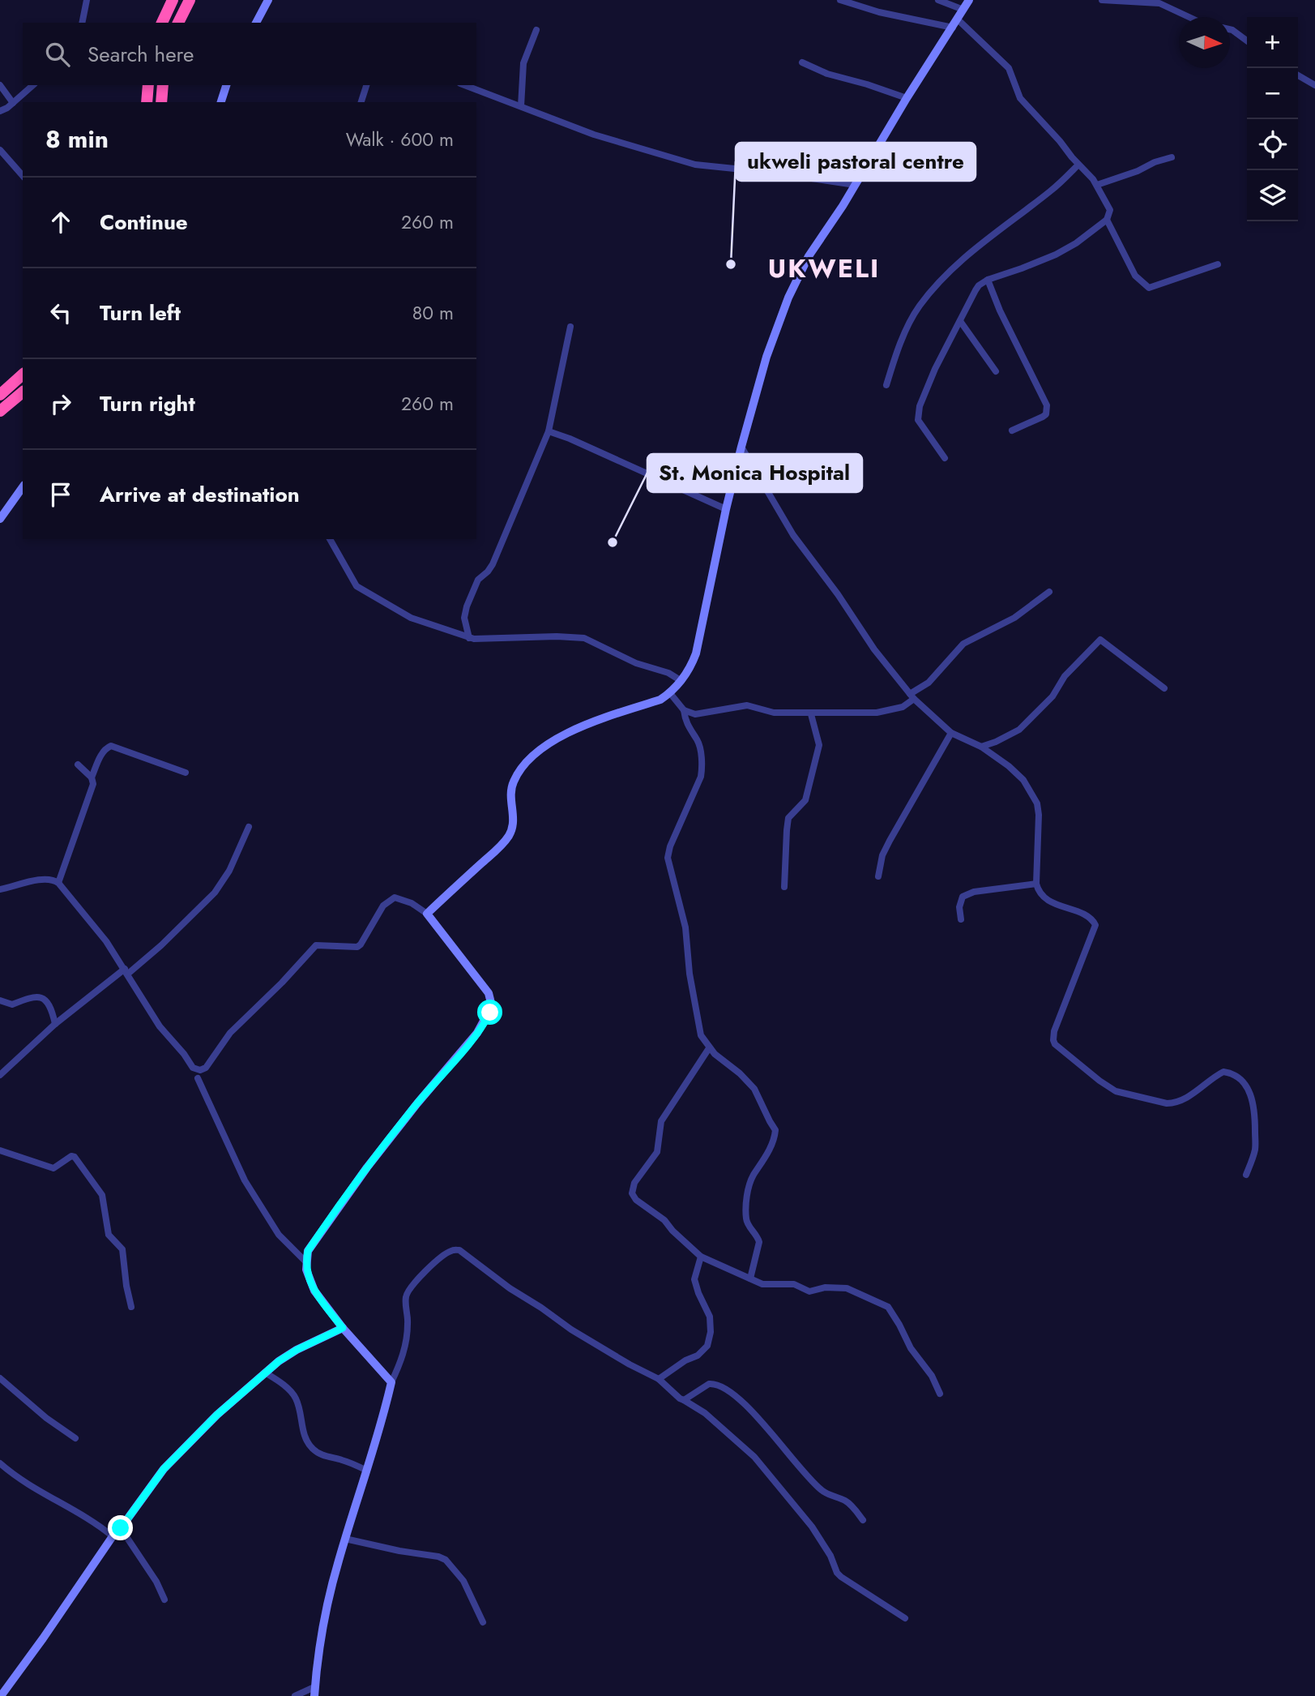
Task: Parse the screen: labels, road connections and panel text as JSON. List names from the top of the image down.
{
  "districts": ["UKWELI"],
  "places": ["ukweli pastoral centre", "St. Monica Hospital"],
  "north": "right",
  "page": {
    "map_buttons": ["+", "−"],
    "search": "Search here",
    "heading": ["8 min", "Walk · 600 m"],
    "list": [
      ["Continue", "260 m"],
      ["Turn left", "80 m"],
      ["Turn right", "260 m"],
      "Arrive at destination"
    ]
  }
}
